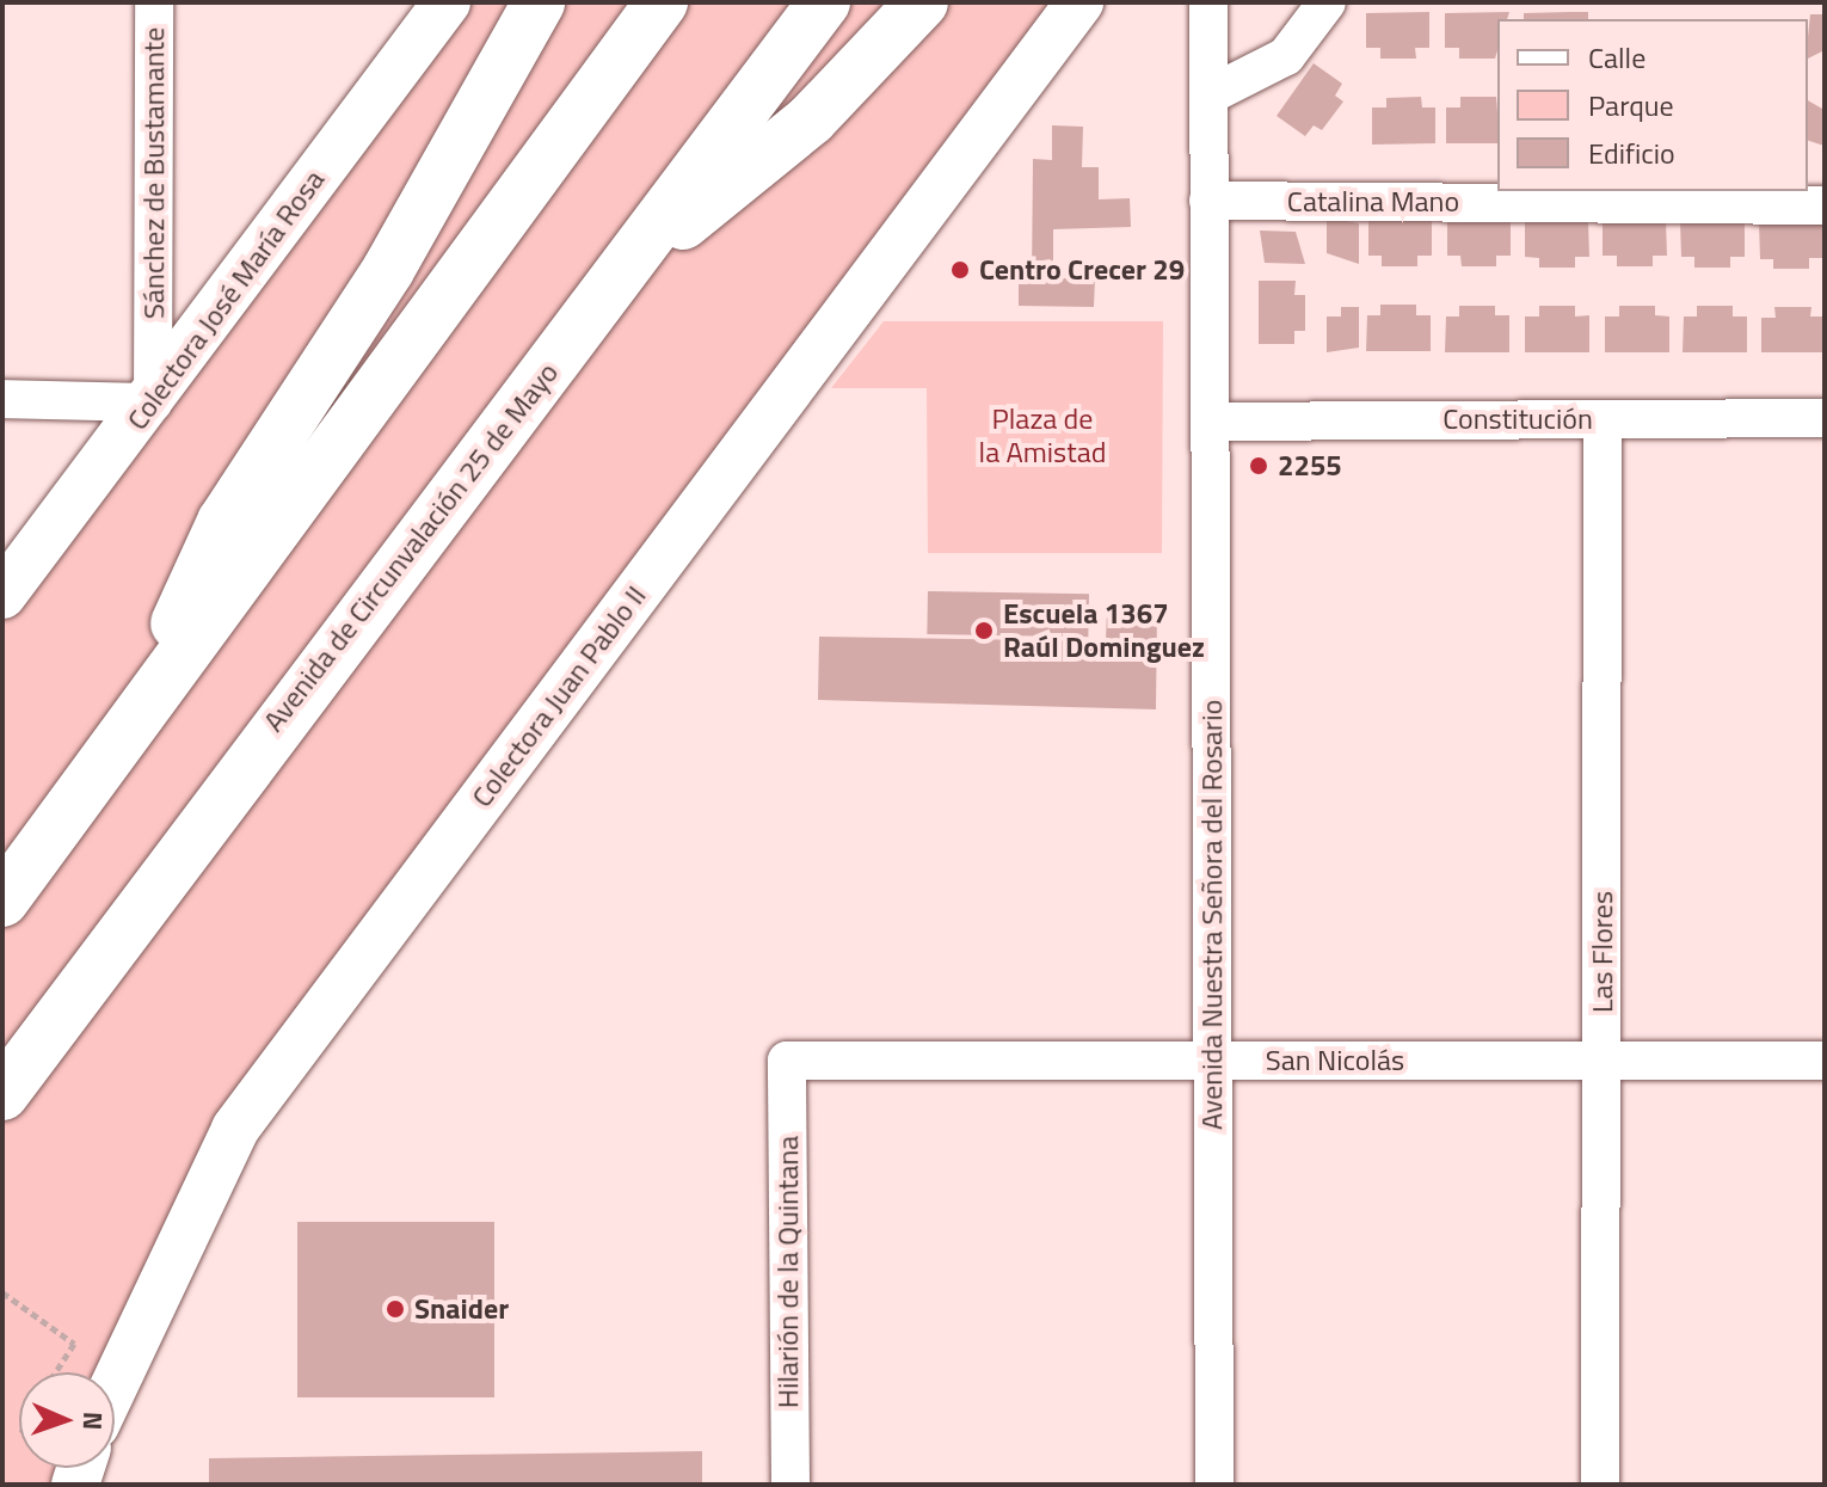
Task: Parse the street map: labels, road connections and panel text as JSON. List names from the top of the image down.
{
  "streets": {
    "highway": ["Avenida de Circunvalación 25 de Mayo"],
    "main road": ["Colectora José María Rosa", "Colectora Juan Pablo II"],
    "street": [
      "Sánchez de Bustamante",
      "Catalina Mano",
      "Constitución",
      "Avenida Nuestra Señora del Rosario",
      "Las Flores",
      "San Nicolás",
      "Hilarión de la Quintana"
    ]
  },
  "crossings": [
    ["Sánchez de Bustamante", "Colectora José María Rosa"],
    ["Catalina Mano", "Avenida Nuestra Señora del Rosario"],
    ["Constitución", "Avenida Nuestra Señora del Rosario"],
    ["Constitución", "Las Flores"],
    ["Avenida Nuestra Señora del Rosario", "San Nicolás"],
    ["Las Flores", "San Nicolás"],
    ["San Nicolás", "Hilarión de la Quintana"]
  ],
  "parks": ["Plaza de la Amistad"],
  "places": [
    "Centro Crecer 29",
    "2255",
    "Escuela 1367 Raúl Dominguez",
    "Snaider"
  ],
  "legend": ["Calle", "Parque", "Edificio"],
  "north": "right"
}
